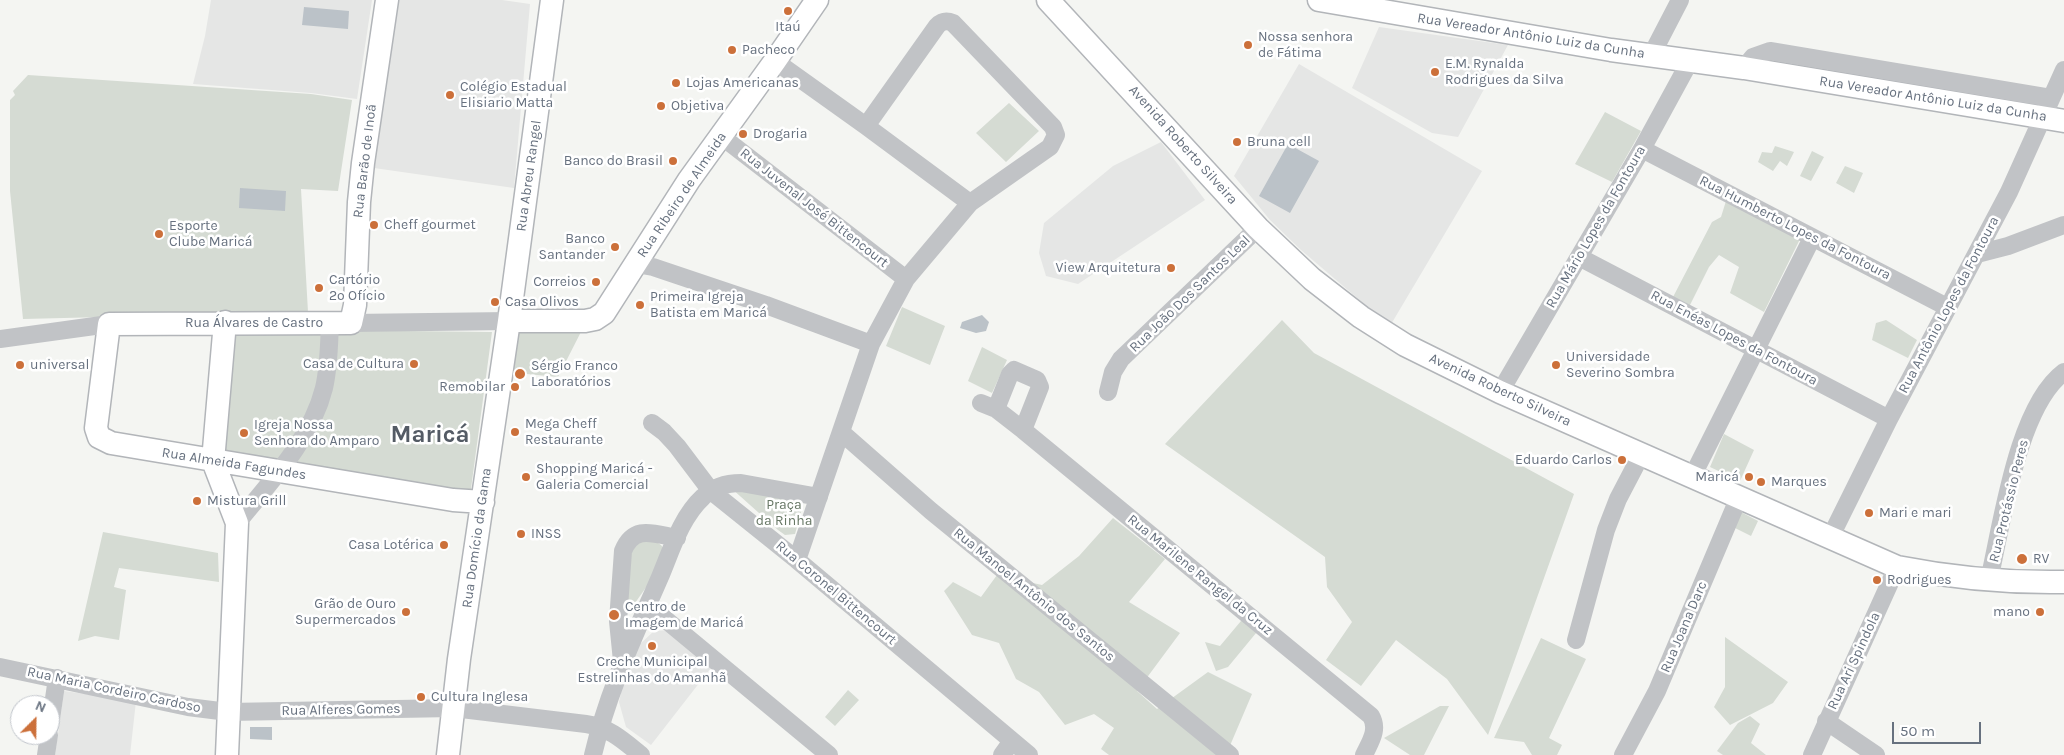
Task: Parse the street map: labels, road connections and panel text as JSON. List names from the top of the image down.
{
  "streets": {
    "main road": [
      "Rua Vereador Antônio Luiz da Cunha",
      "Avenida Roberto Silveira",
      "Rua Barão de Inoã",
      "Rua Abreu Rangel",
      "Rua Ribeiro de Almeida",
      "Rua Álvares de Castro",
      "Rua Almeida Fagundes",
      "Rua Domício da Gama"
    ],
    "street": [
      "Rua Juvenal José Bittencourt",
      "Rua Mário Lopes da Fontoura",
      "Rua Humberto Lopes da Fontoura",
      "Rua João Dos Santos Leal",
      "Rua Antônio Lopes da Fontoura",
      "Rua Enéas Lopes da Fontoura",
      "Rua Protássio Peres",
      "Rua Marilene Rangel da Cruz",
      "Rua Coronel Bittencourt",
      "Rua Manoel Antônio dos Santos",
      "Rua Joana Darc",
      "Rua Ari Spindola",
      "Rua Maria Cordeiro Cardoso",
      "Rua Alferes Gomes"
    ]
  },
  "crossings": [
    ["Rua Vereador Antônio Luiz da Cunha", "Rua Mário Lopes da Fontoura"],
    ["Rua Vereador Antônio Luiz da Cunha", "Rua Antônio Lopes da Fontoura"],
    ["Avenida Roberto Silveira", "Rua Mário Lopes da Fontoura"],
    ["Avenida Roberto Silveira", "Rua João Dos Santos Leal"],
    ["Avenida Roberto Silveira", "Rua Antônio Lopes da Fontoura"],
    ["Avenida Roberto Silveira", "Rua Protássio Peres"],
    ["Avenida Roberto Silveira", "Rua Joana Darc"],
    ["Avenida Roberto Silveira", "Rua Ari Spindola"],
    ["Rua Barão de Inoã", "Rua Álvares de Castro"],
    ["Rua Abreu Rangel", "Rua Ribeiro de Almeida"],
    ["Rua Abreu Rangel", "Rua Álvares de Castro"],
    ["Rua Abreu Rangel", "Rua Domício da Gama"],
    ["Rua Ribeiro de Almeida", "Rua Juvenal José Bittencourt"],
    ["Rua Ribeiro de Almeida", "Rua Álvares de Castro"],
    ["Rua Ribeiro de Almeida", "Rua Domício da Gama"],
    ["Rua Mário Lopes da Fontoura", "Rua Humberto Lopes da Fontoura"],
    ["Rua Mário Lopes da Fontoura", "Rua Enéas Lopes da Fontoura"],
    ["Rua Humberto Lopes da Fontoura", "Rua Antônio Lopes da Fontoura"],
    ["Rua Antônio Lopes da Fontoura", "Rua Enéas Lopes da Fontoura"],
    ["Rua Álvares de Castro", "Rua Almeida Fagundes"],
    ["Rua Álvares de Castro", "Rua Domício da Gama"],
    ["Rua Almeida Fagundes", "Rua Domício da Gama"],
    ["Rua Domício da Gama", "Rua Alferes Gomes"],
    ["Rua Maria Cordeiro Cardoso", "Rua Alferes Gomes"]
  ],
  "districts": ["Maricá"],
  "parks": ["Praça da Rinha"],
  "places": [
    "Itaú",
    "Nossa senhora de Fátima",
    "Pacheco",
    "E.M. Rynalda Rodrigues da Silva",
    "Lojas Americanas",
    "Colégio Estadual Elisiario Matta",
    "Objetiva",
    "Drogaria",
    "Bruna cell",
    "Banco do Brasil",
    "Cheff gourmet",
    "Esporte Clube Maricá",
    "Banco Santander",
    "View Arquitetura",
    "Correios",
    "Cartório 2º Ofício",
    "Casa Olivos",
    "Primeira Igreja Batista em Maricá",
    "Casa de Cultura",
    "universal",
    "Universidade Severino Sombra",
    "Sérgio Franco Laboratórios",
    "Remobilar",
    "Mega Cheff Restaurante",
    "Igreja Nossa Senhora do Amparo",
    "Eduardo Carlos",
    "Shopping Maricá - Galeria Comercial",
    "Maricá",
    "Marques",
    "Mistura Grill",
    "Mari e mari",
    "INSS",
    "Casa Lotérica",
    "RV",
    "Rodrigues",
    "Grão de Ouro Supermercados",
    "mano",
    "Centro de Imagem de Maricá",
    "Creche Municipal Estrelinhas do Amanhã",
    "Cultura Inglesa"
  ],
  "scale_bar": "50 m",
  "north": "top right"
}
